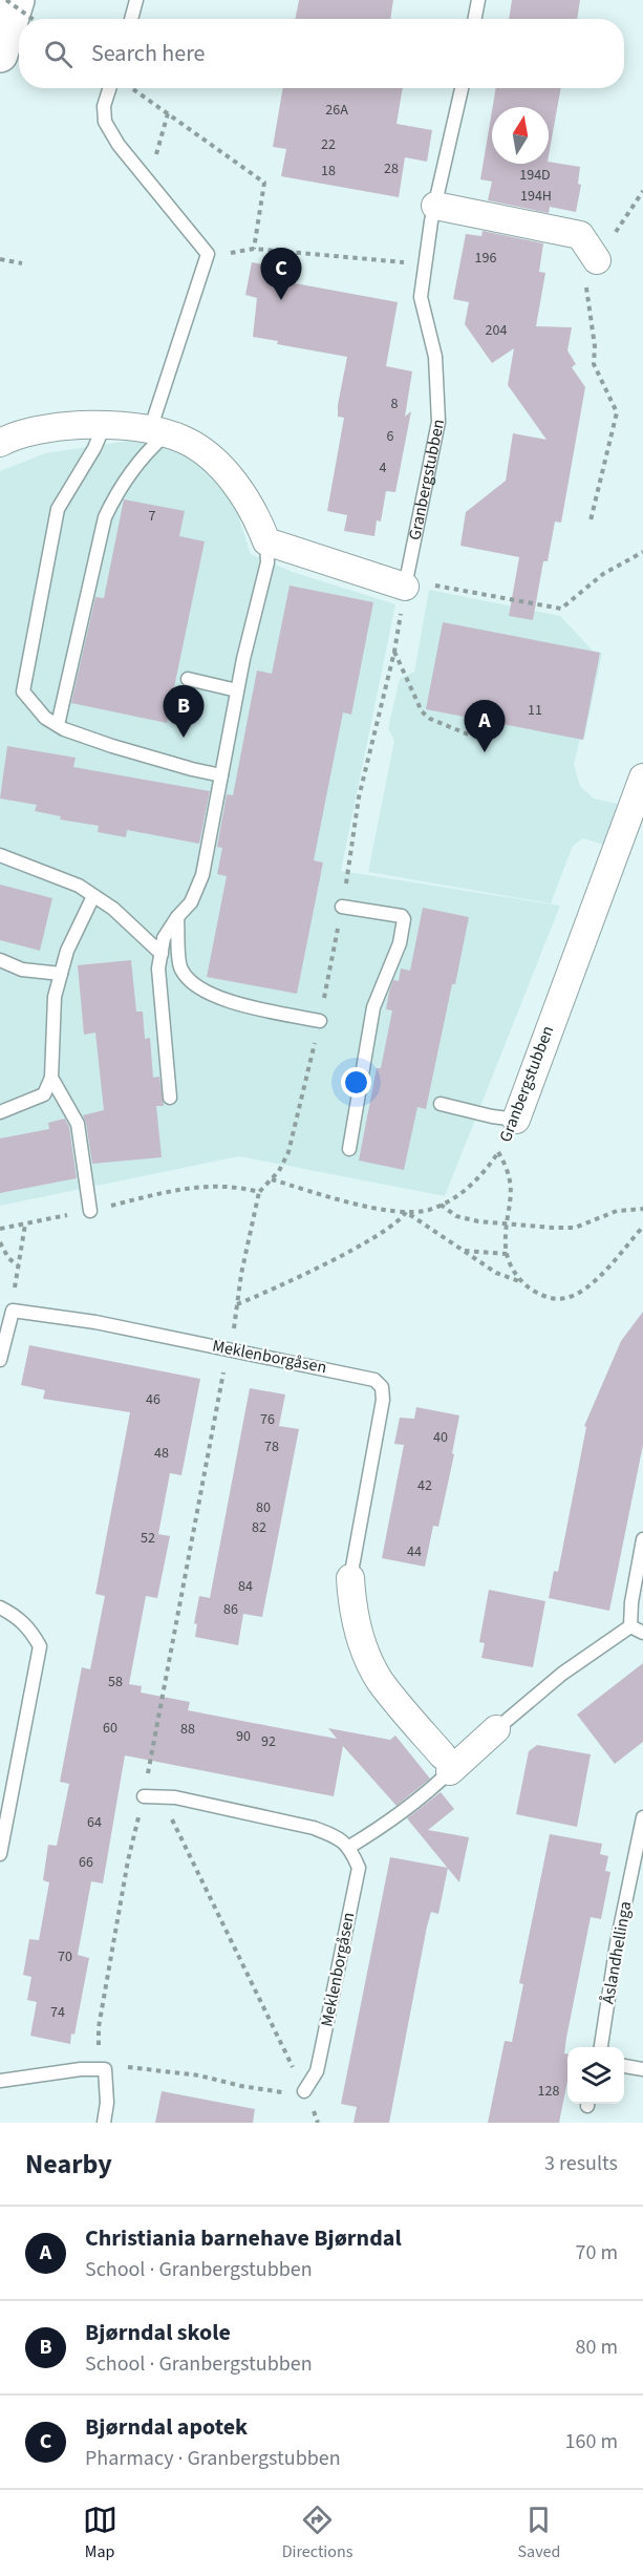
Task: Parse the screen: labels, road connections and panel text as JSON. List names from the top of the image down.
{
  "streets": {
    "street": ["Granbergstubben"],
    "lane": ["Meklenborgåsen", "Åslandhellinga"]
  },
  "house_numbers": [
    "26A",
    "22",
    "28",
    "18",
    "194D",
    "194H",
    "196",
    "204",
    "8",
    "6",
    "4",
    "7",
    "11",
    "46",
    "76",
    "40",
    "78",
    "48",
    "42",
    "80",
    "82",
    "52",
    "44",
    "84",
    "86",
    "58",
    "60",
    "88",
    "90",
    "92",
    "64",
    "66",
    "70",
    "74",
    "128"
  ],
  "north": "top",
  "page": {
    "search": "Search here",
    "pins": ["C", "B", "A"],
    "heading": ["Nearby", "3 results"],
    "list": [
      {
        "mark": "A",
        "name": "Christiania barnehave Bjørndal",
        "note": "School · Granbergstubben",
        "value": "70 m"
      },
      {
        "mark": "B",
        "name": "Bjørndal skole",
        "note": "School · Granbergstubben",
        "value": "80 m"
      },
      {
        "mark": "C",
        "name": "Bjørndal apotek",
        "note": "Pharmacy · Granbergstubben",
        "value": "160 m"
      }
    ],
    "nav": ["Map", "Directions", "Saved"]
  }
}
